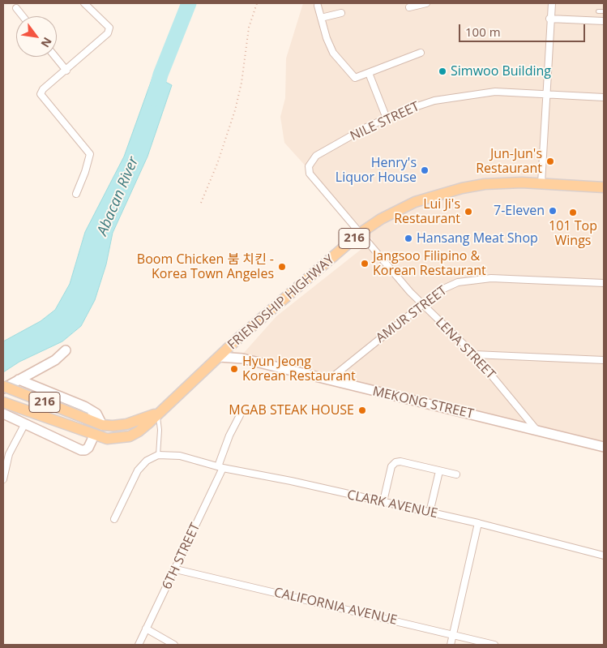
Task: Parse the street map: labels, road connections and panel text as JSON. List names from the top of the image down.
{
  "streets": {
    "main road": ["216", "FRIENDSHIP HIGHWAY"],
    "street": [
      "NILE STREET",
      "AMUR STREET",
      "LENA STREET",
      "MEKONG STREET",
      "CLARK AVENUE",
      "6TH STREET",
      "CALIFORNIA AVENUE"
    ]
  },
  "crossings": [
    ["NILE STREET", "FRIENDSHIP HIGHWAY"],
    ["NILE STREET", "LENA STREET"],
    ["FRIENDSHIP HIGHWAY", "LENA STREET"],
    ["FRIENDSHIP HIGHWAY", "MEKONG STREET"],
    ["AMUR STREET", "LENA STREET"],
    ["AMUR STREET", "MEKONG STREET"],
    ["LENA STREET", "MEKONG STREET"],
    ["CLARK AVENUE", "6TH STREET"],
    ["6TH STREET", "CALIFORNIA AVENUE"]
  ],
  "water": ["Abacan River"],
  "places": [
    "Simwoo Building",
    "Jun-Jun's Restaurant",
    "Henry's Liquor House",
    "7-Eleven",
    "Lui Ji's Restaurant",
    "101 Top Wings",
    "Hansang Meat Shop",
    "Jangsoo Filipino & Korean Restaurant",
    "Boom Chicken 붐 치킨 - Korea Town Angeles",
    "Hyun Jeong Korean Restaurant",
    "MGAB STEAK HOUSE"
  ],
  "scale_bar": "100 m",
  "north": "bottom right"
}
